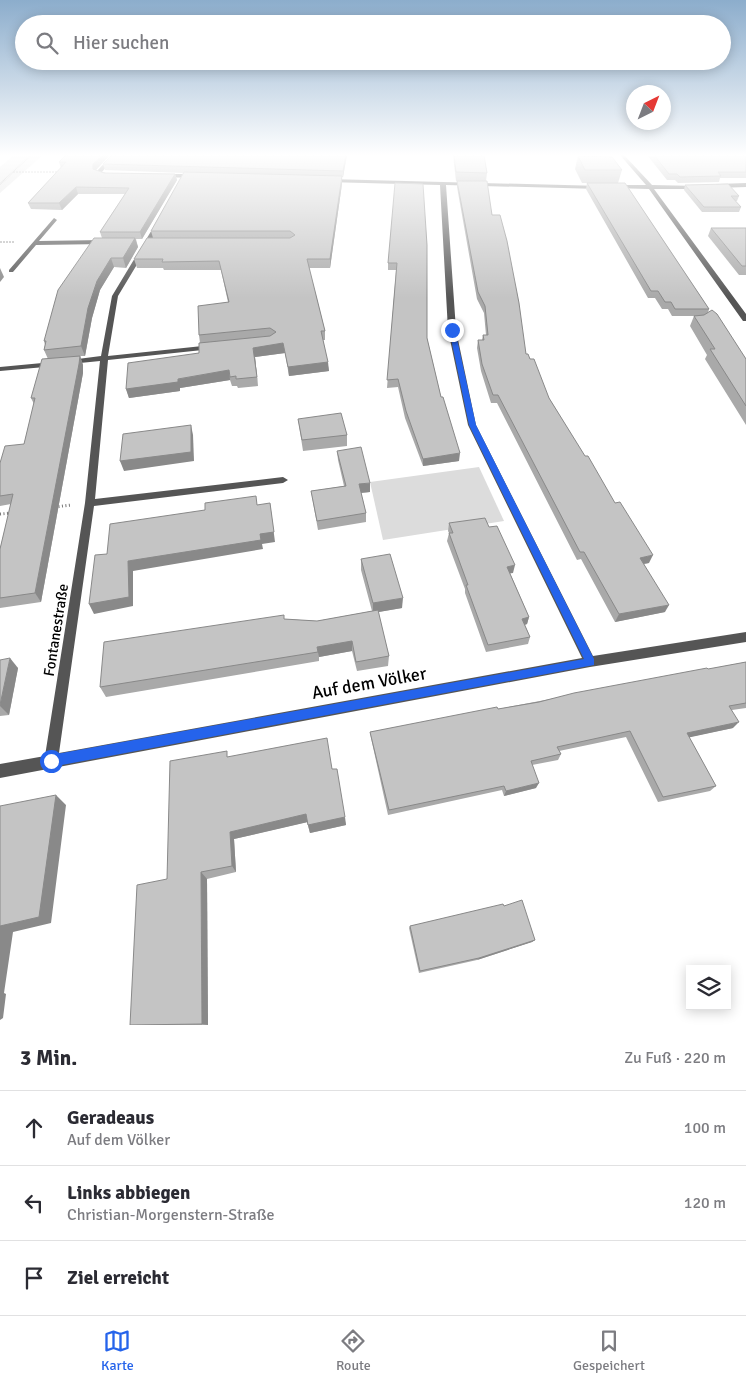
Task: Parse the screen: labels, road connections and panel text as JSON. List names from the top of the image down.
{
  "streets": {
    "street": ["Fontanestraße", "Auf dem Völker"]
  },
  "crossings": [
    ["Fontanestraße", "Auf dem Völker"]
  ],
  "north": "top right",
  "page": {
    "search": "Hier suchen",
    "heading": ["3 Min.", "Zu Fuß · 220 m"],
    "list": [
      ["Geradeaus", "Auf dem Völker", "100 m"],
      ["Links abbiegen", "Christian-Morgenstern-Straße", "120 m"],
      "Ziel erreicht"
    ],
    "nav": ["Karte", "Route", "Gespeichert"]
  }
}
